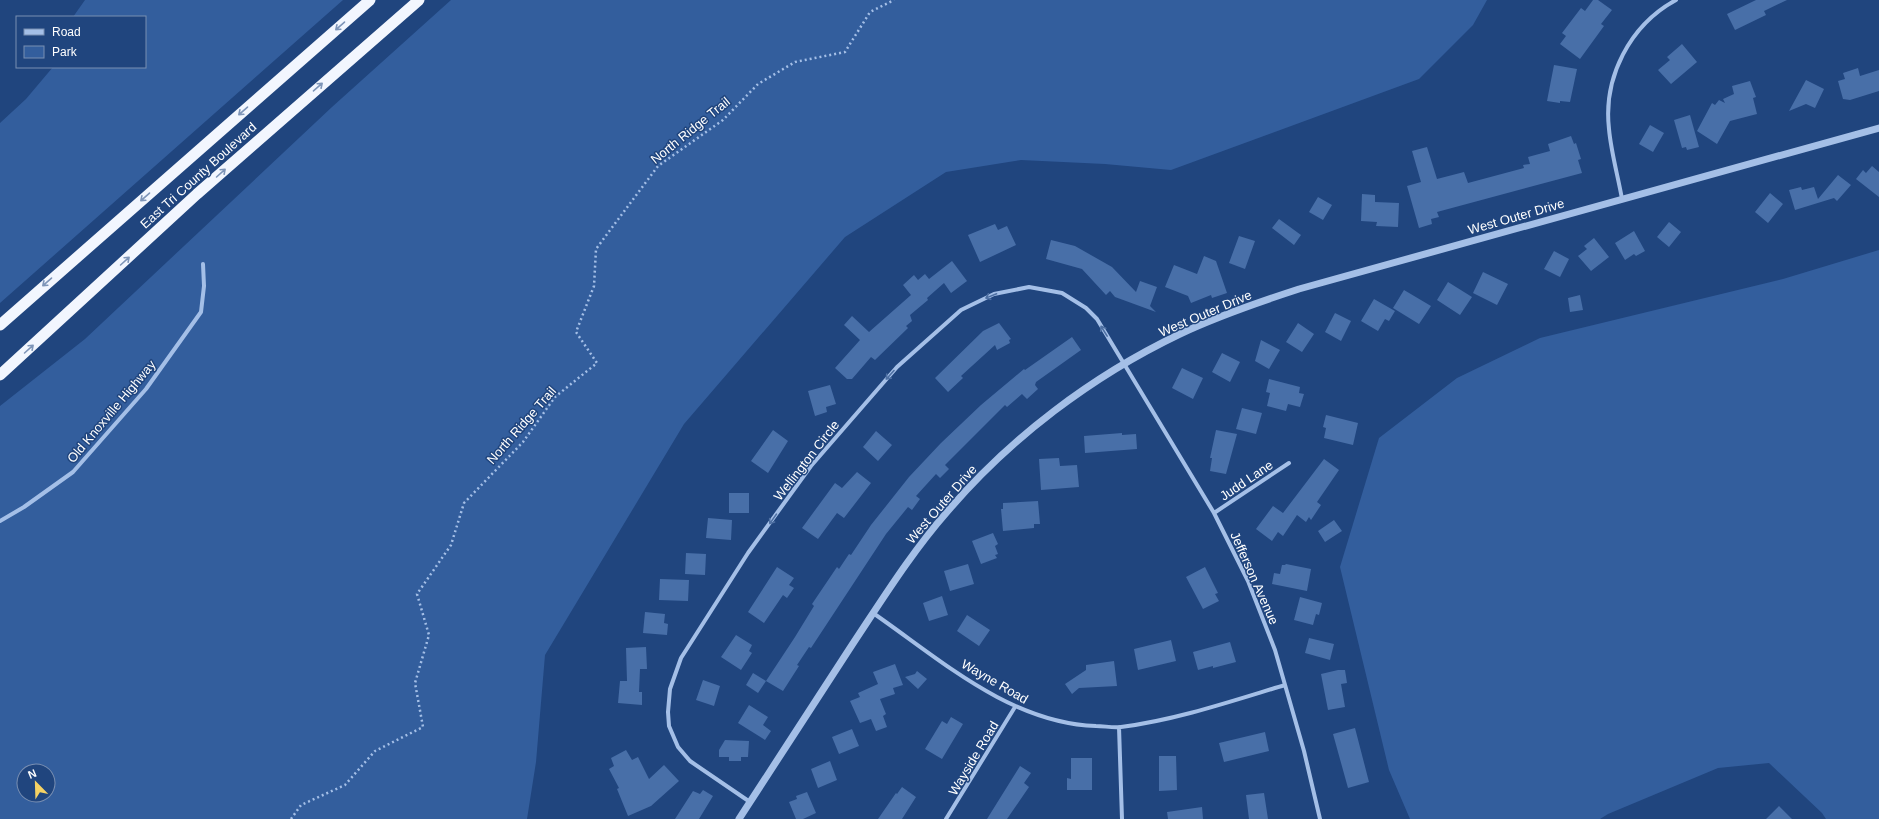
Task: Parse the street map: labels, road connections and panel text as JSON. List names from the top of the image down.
{
  "streets": {
    "highway": ["East Tri County Boulevard"],
    "street": [
      "West Outer Drive",
      "Old Knoxville Highway",
      "Wellington Circle",
      "Judd Lane",
      "Jefferson Avenue",
      "Wayne Road",
      "Wayside Road"
    ],
    "path": ["North Ridge Trail"]
  },
  "crossings": [
    ["West Outer Drive", "Wellington Circle"],
    ["West Outer Drive", "Jefferson Avenue"],
    ["West Outer Drive", "Wayne Road"],
    ["Wellington Circle", "Jefferson Avenue"],
    ["Judd Lane", "Jefferson Avenue"],
    ["Jefferson Avenue", "Wayne Road"],
    ["Wayne Road", "Wayside Road"]
  ],
  "legend": ["Road", "Park"],
  "north": "top left"
}
